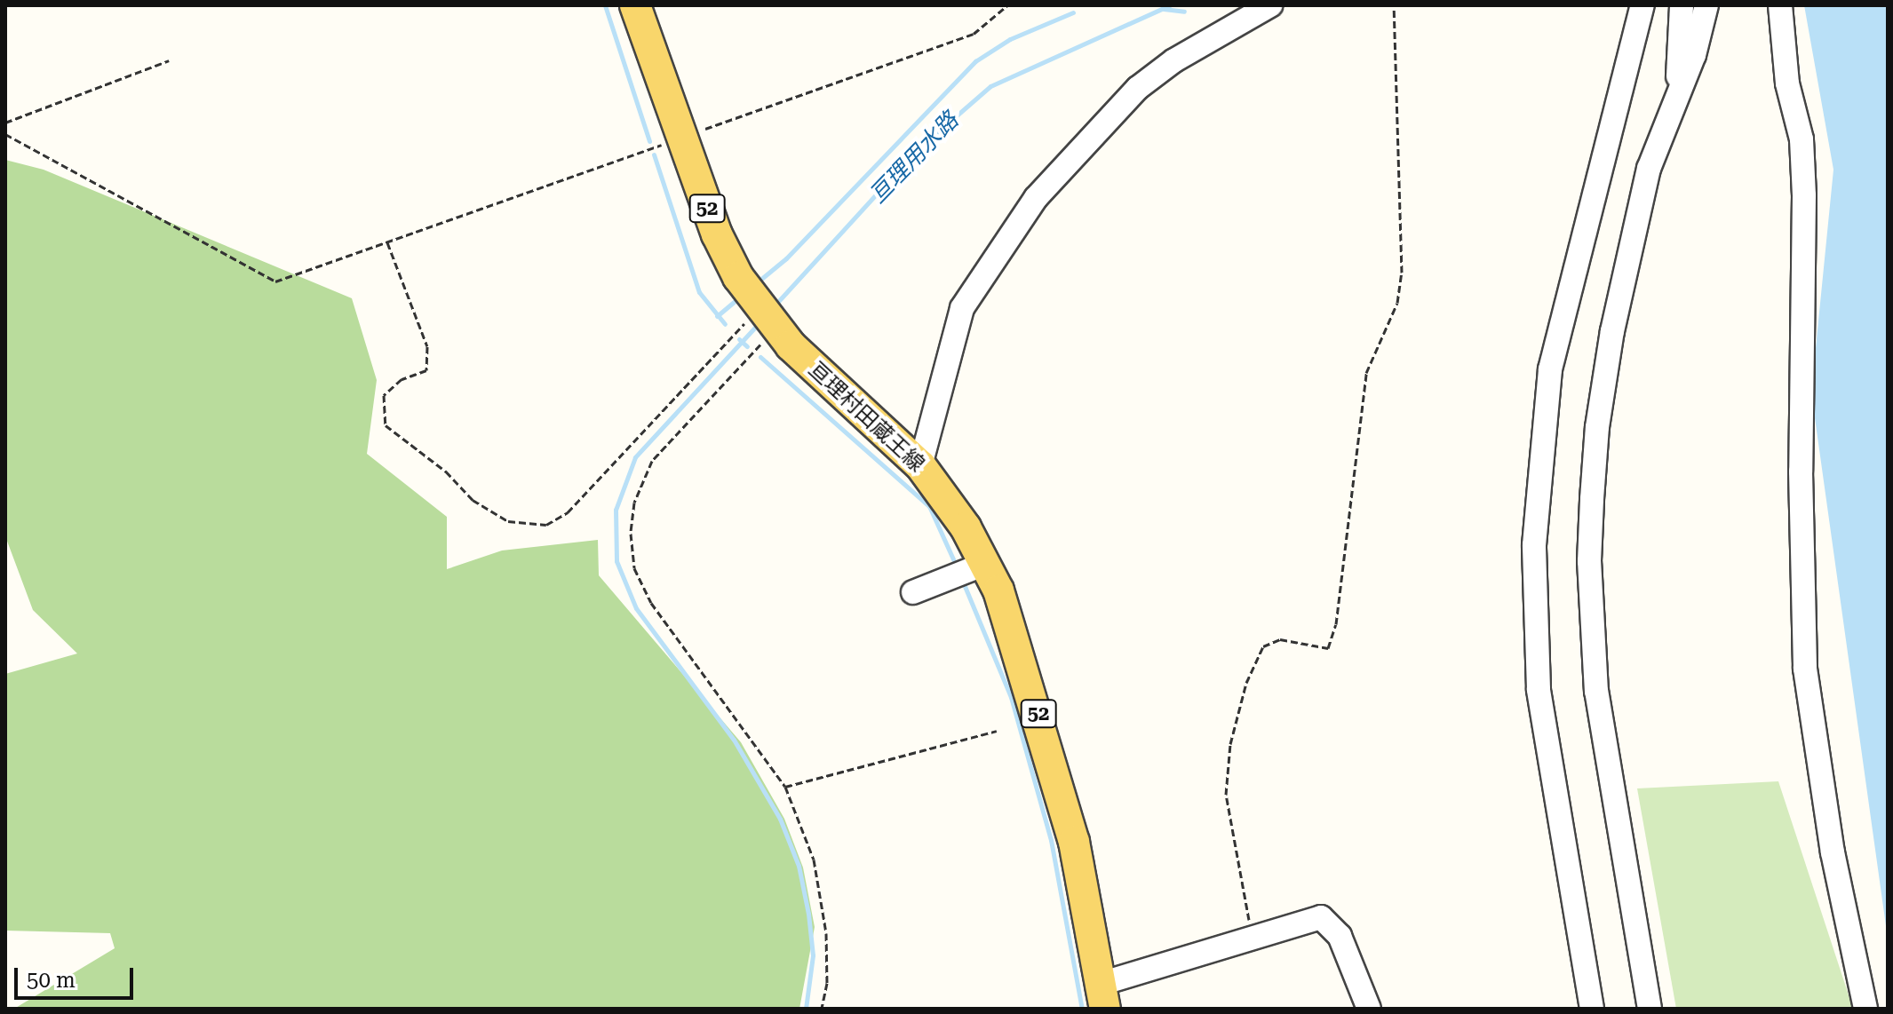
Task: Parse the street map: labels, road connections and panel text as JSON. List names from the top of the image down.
{
  "streets": {
    "main road": ["52", "亘理村田蔵王線"]
  },
  "water": ["亘理用水路"],
  "scale_bar": "50 m"
}
